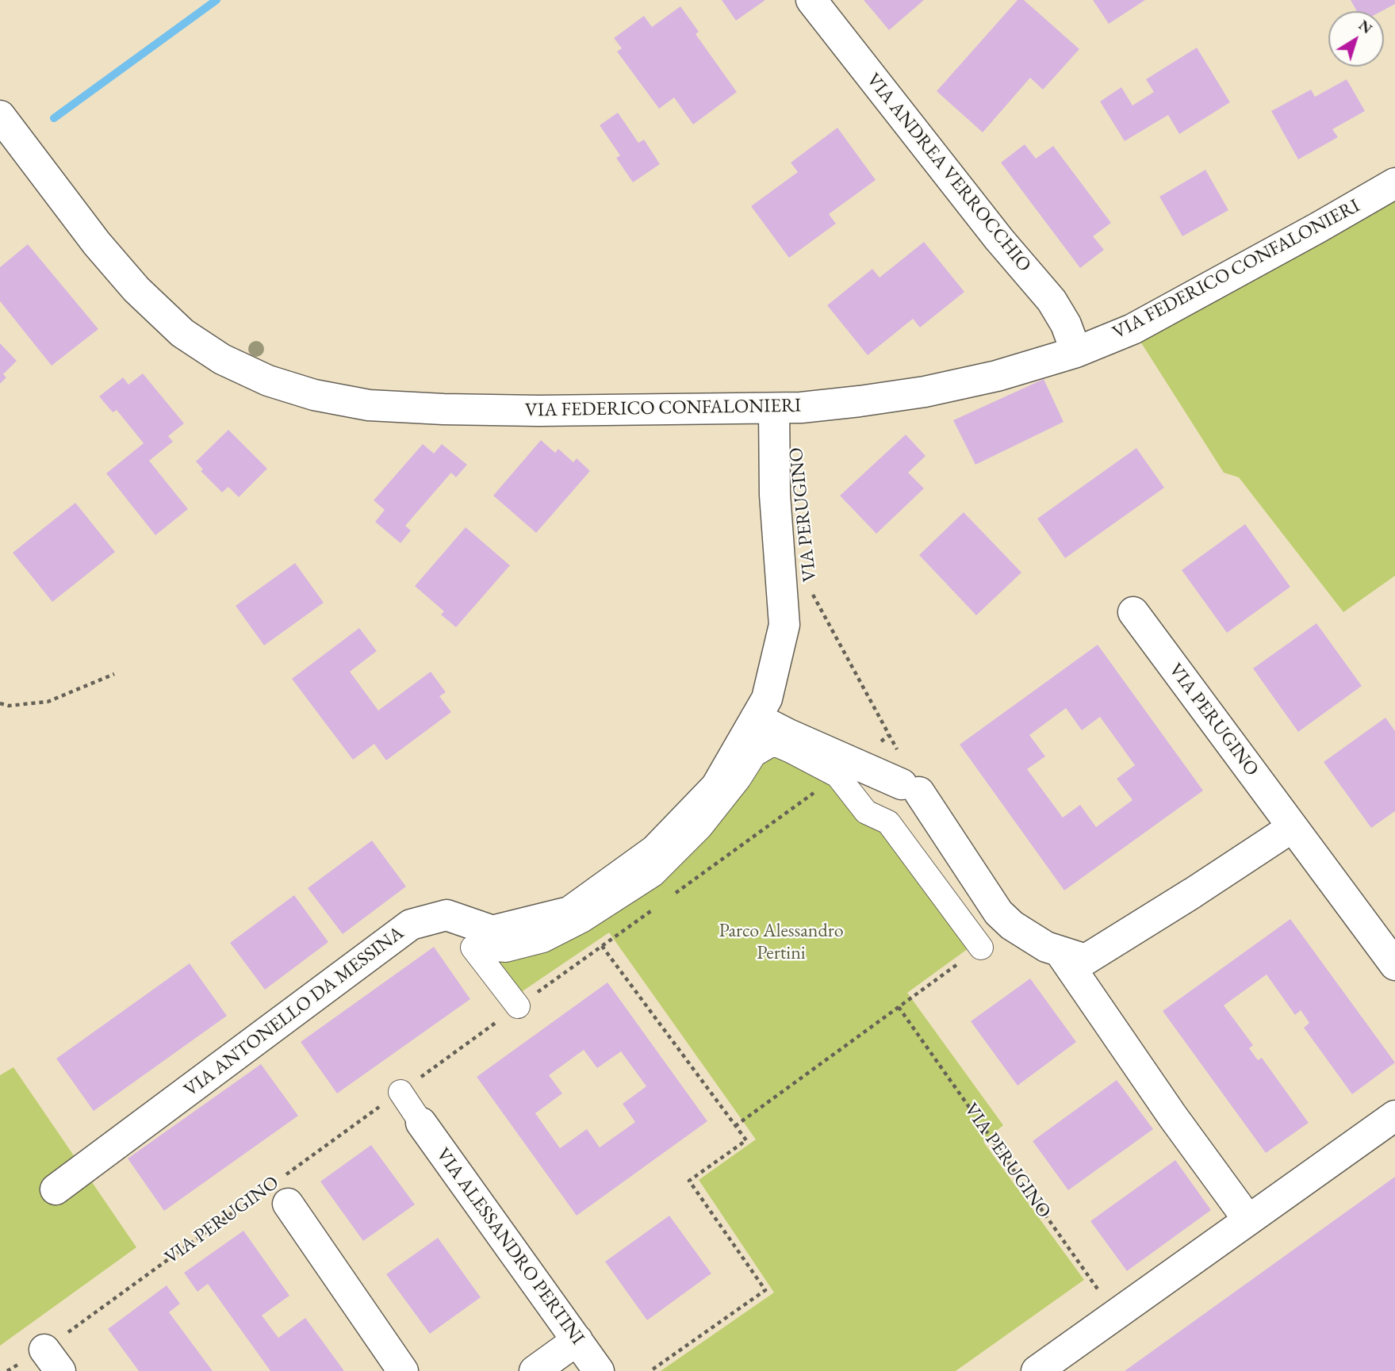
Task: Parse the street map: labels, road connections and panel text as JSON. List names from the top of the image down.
{
  "streets": {
    "street": [
      "VIA ANDREA VERROCCHIO",
      "VIA FEDERICO CONFALONIERI",
      "VIA PERUGINO",
      "VIA ANTONELLO DA MESSINA",
      "VIA ALESSANDRO PERTINI"
    ]
  },
  "crossings": [
    ["VIA ANDREA VERROCCHIO", "VIA FEDERICO CONFALONIERI"],
    ["VIA FEDERICO CONFALONIERI", "VIA ANTONELLO DA MESSINA"]
  ],
  "parks": ["Parco Alessandro Pertini"],
  "north": "top right"
}
